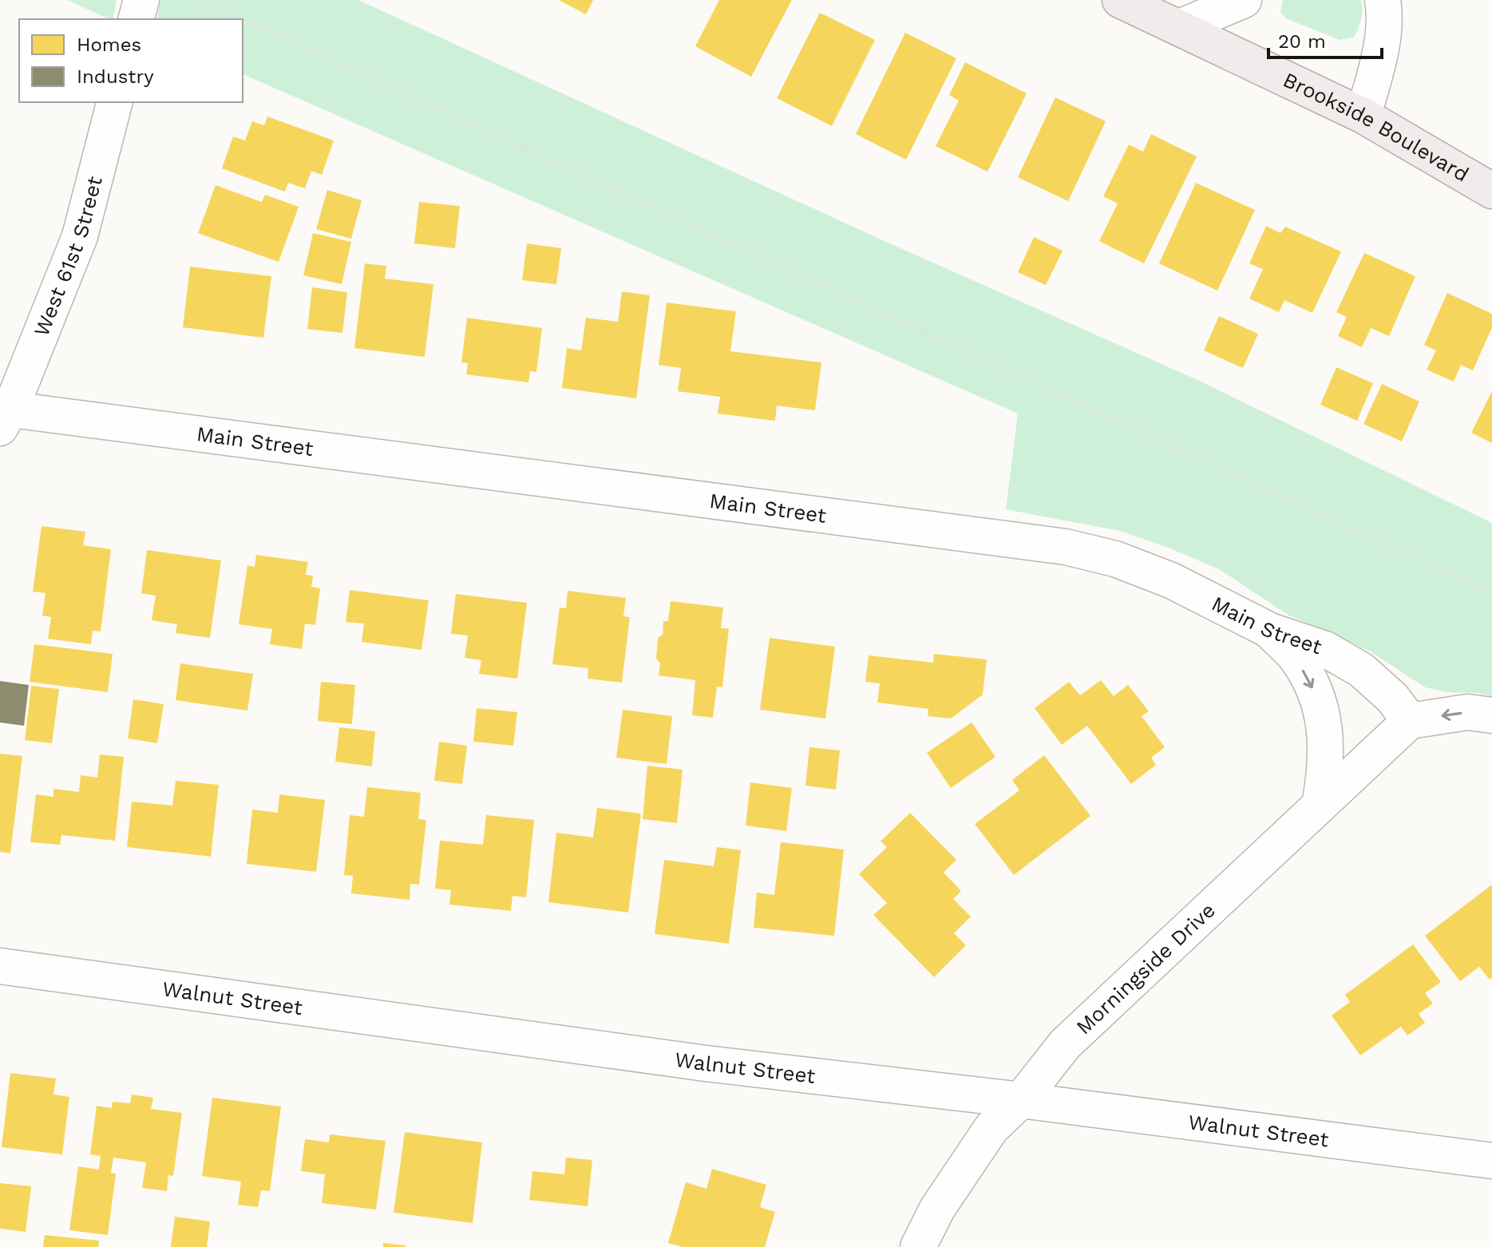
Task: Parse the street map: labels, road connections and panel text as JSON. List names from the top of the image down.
{
  "streets": {
    "main road": ["Brookside Boulevard"],
    "street": [
      "West 61st Street",
      "Main Street",
      "Morningside Drive",
      "Walnut Street"
    ]
  },
  "crossings": [
    ["West 61st Street", "Main Street"],
    ["Main Street", "Morningside Drive"],
    ["Morningside Drive", "Walnut Street"]
  ],
  "legend": ["Homes", "Industry"],
  "scale_bar": "20 m"
}
